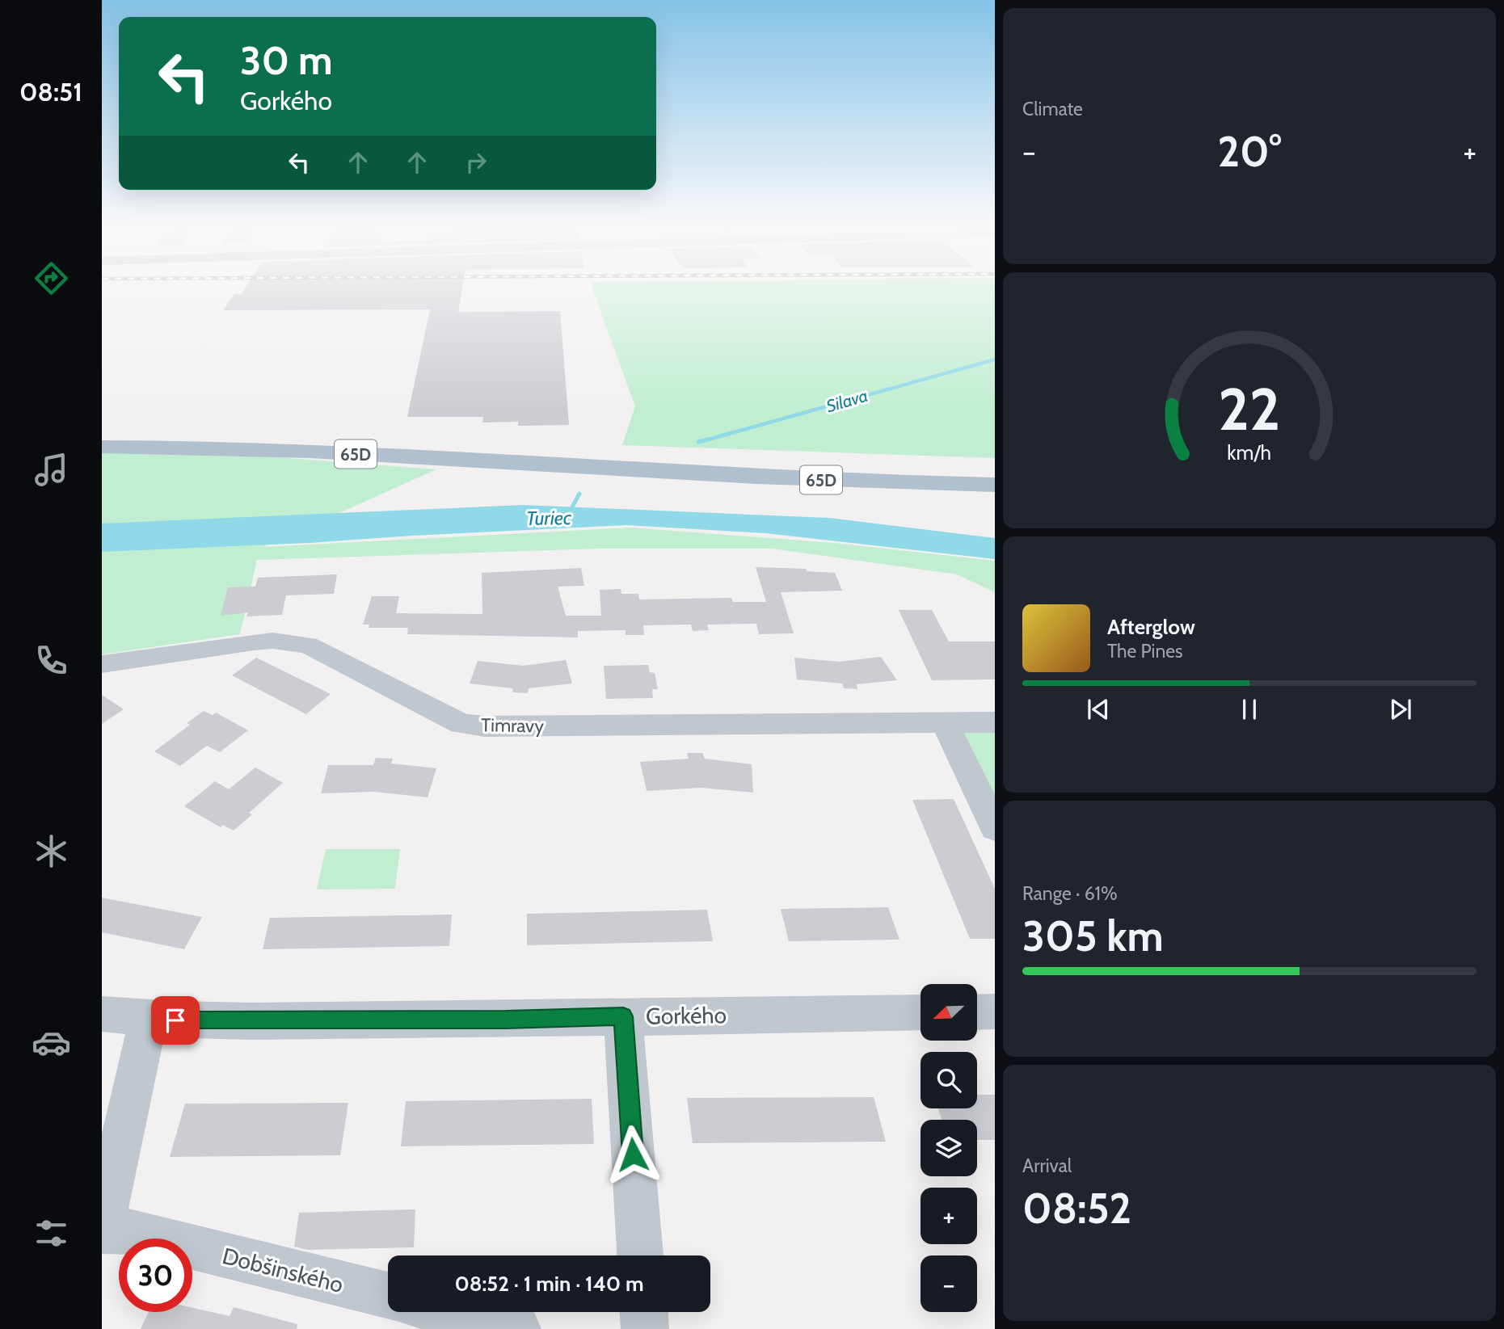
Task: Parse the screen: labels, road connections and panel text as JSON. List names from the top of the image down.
{
  "streets": {
    "main road": ["65D"],
    "street": ["Timravy", "Gorkého", "Dobšinského"]
  },
  "water": ["Silava", "Turiec"],
  "north": "bottom left",
  "page": {
    "tabs": "08:51",
    "tile": [
      "Climate",
      ["Range · 61%", "305 km"],
      ["Arrival", "08:52"]
    ],
    "turn": ["30 m", "Gorkého"],
    "heat": ["−", "20°", "+"],
    "song": ["Afterglow", "The Pines"],
    "map_buttons": ["+", "−"],
    "limit": "30",
    "trip": "08:52 · 1 min · 140 m",
    "gauge": ["22", "km/h"]
  }
}
